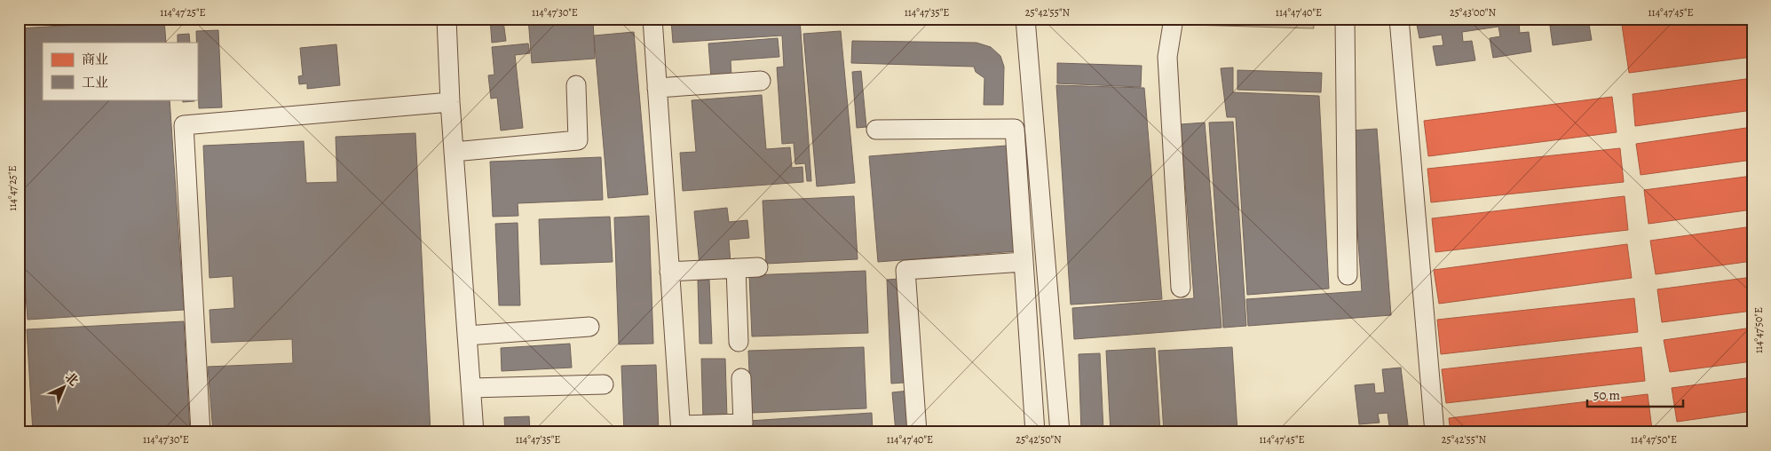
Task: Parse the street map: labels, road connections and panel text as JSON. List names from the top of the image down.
{
  "legend": ["商业", "工业"],
  "scale_bar": "50 m",
  "north": "top right",
  "coordinates": [
    "114°47'25\"E",
    "114°47'30\"E",
    "114°47'35\"E",
    "25°42'55\"N",
    "114°47'40\"E",
    "25°43'00\"N",
    "114°47'45\"E",
    "114°47'50\"E",
    "25°42'50\"N"
  ]
}
